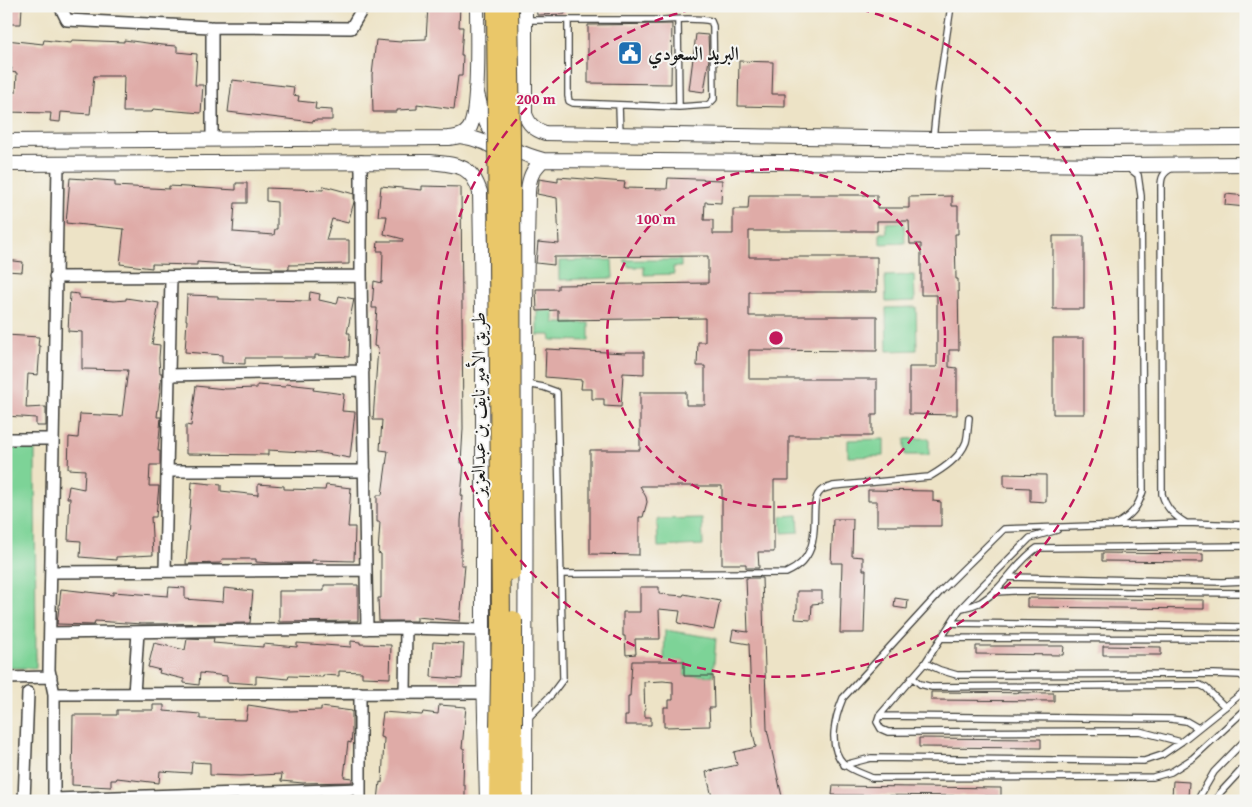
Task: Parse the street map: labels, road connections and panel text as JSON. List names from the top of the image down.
{
  "streets": {
    "main road": ["طريق الأمير نايف بن عبدالعزيز"]
  },
  "places": {
    "public building": ["البريد السعودي"]
  },
  "rings": ["200 m", "100 m"]
}
